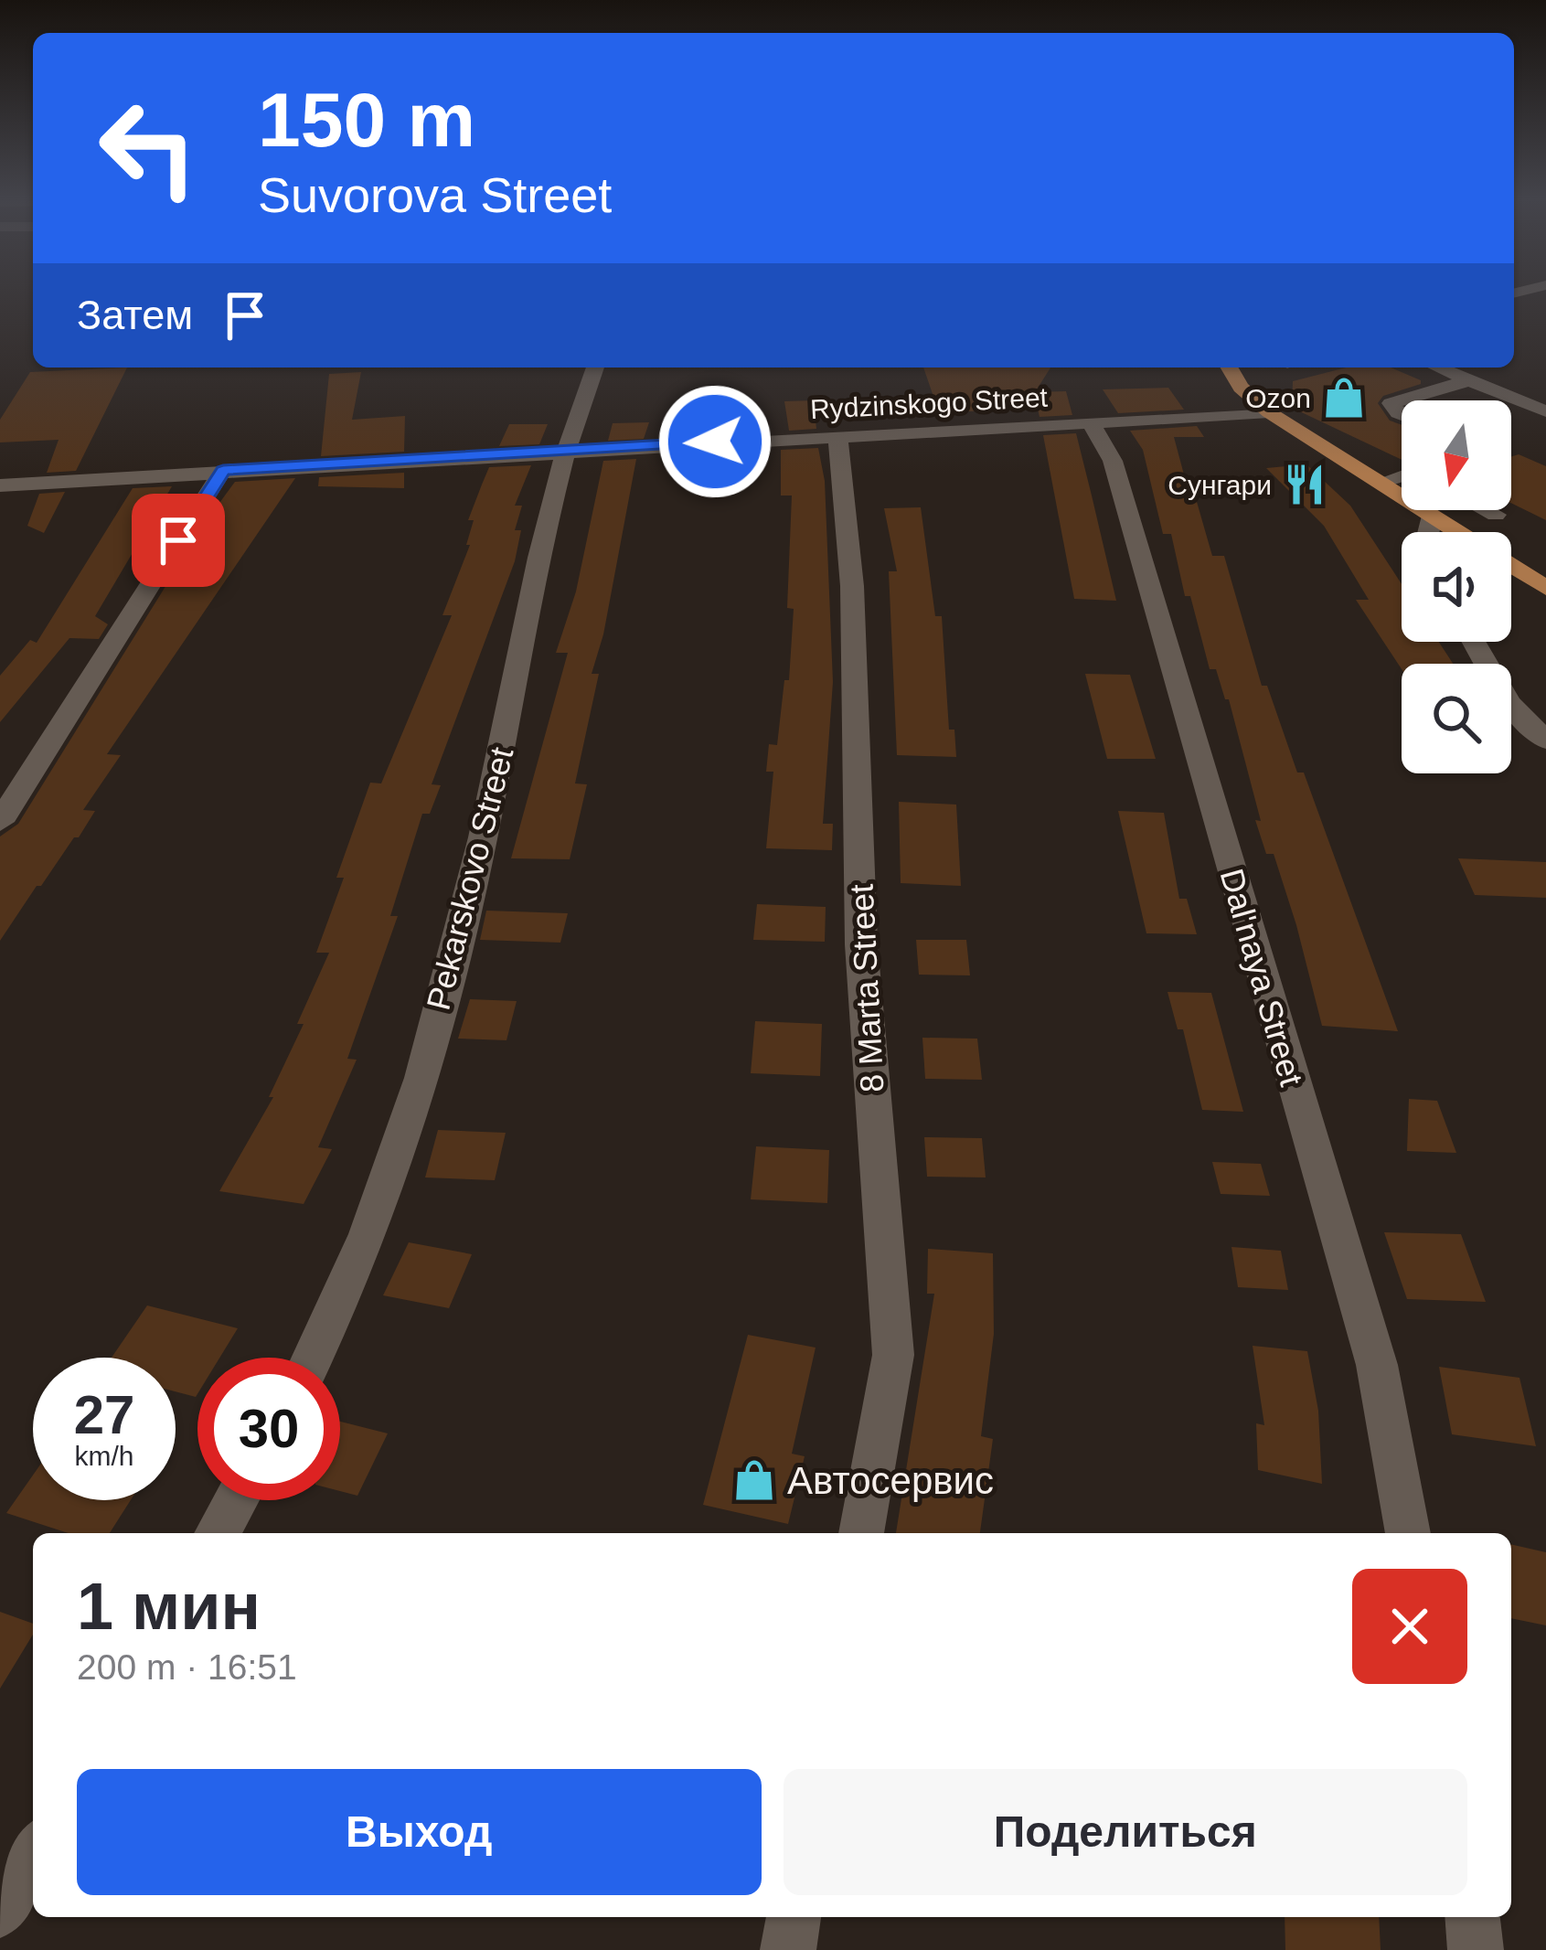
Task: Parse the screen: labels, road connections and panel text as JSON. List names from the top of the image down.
{
  "streets": {
    "street": [
      "Rydzinskogo Street",
      "Pekarskovo Street",
      "Dal'naya Street",
      "8 Marta Street"
    ]
  },
  "crossings": [
    ["Rydzinskogo Street", "Pekarskovo Street"],
    ["Rydzinskogo Street", "Dal'naya Street"],
    ["Rydzinskogo Street", "8 Marta Street"]
  ],
  "places": {
    "shop": ["Ozon", "Автосервис"],
    "restaurant": ["Сунгари"]
  },
  "north": "bottom",
  "page": {
    "turn": ["150 m", "Suvorova Street"],
    "then": "Затем",
    "speed": "27 km/h",
    "limit": "30",
    "heading": ["1 мин", "200 m · 16:51"],
    "buttons": ["Выход", "Поделиться"]
  }
}
